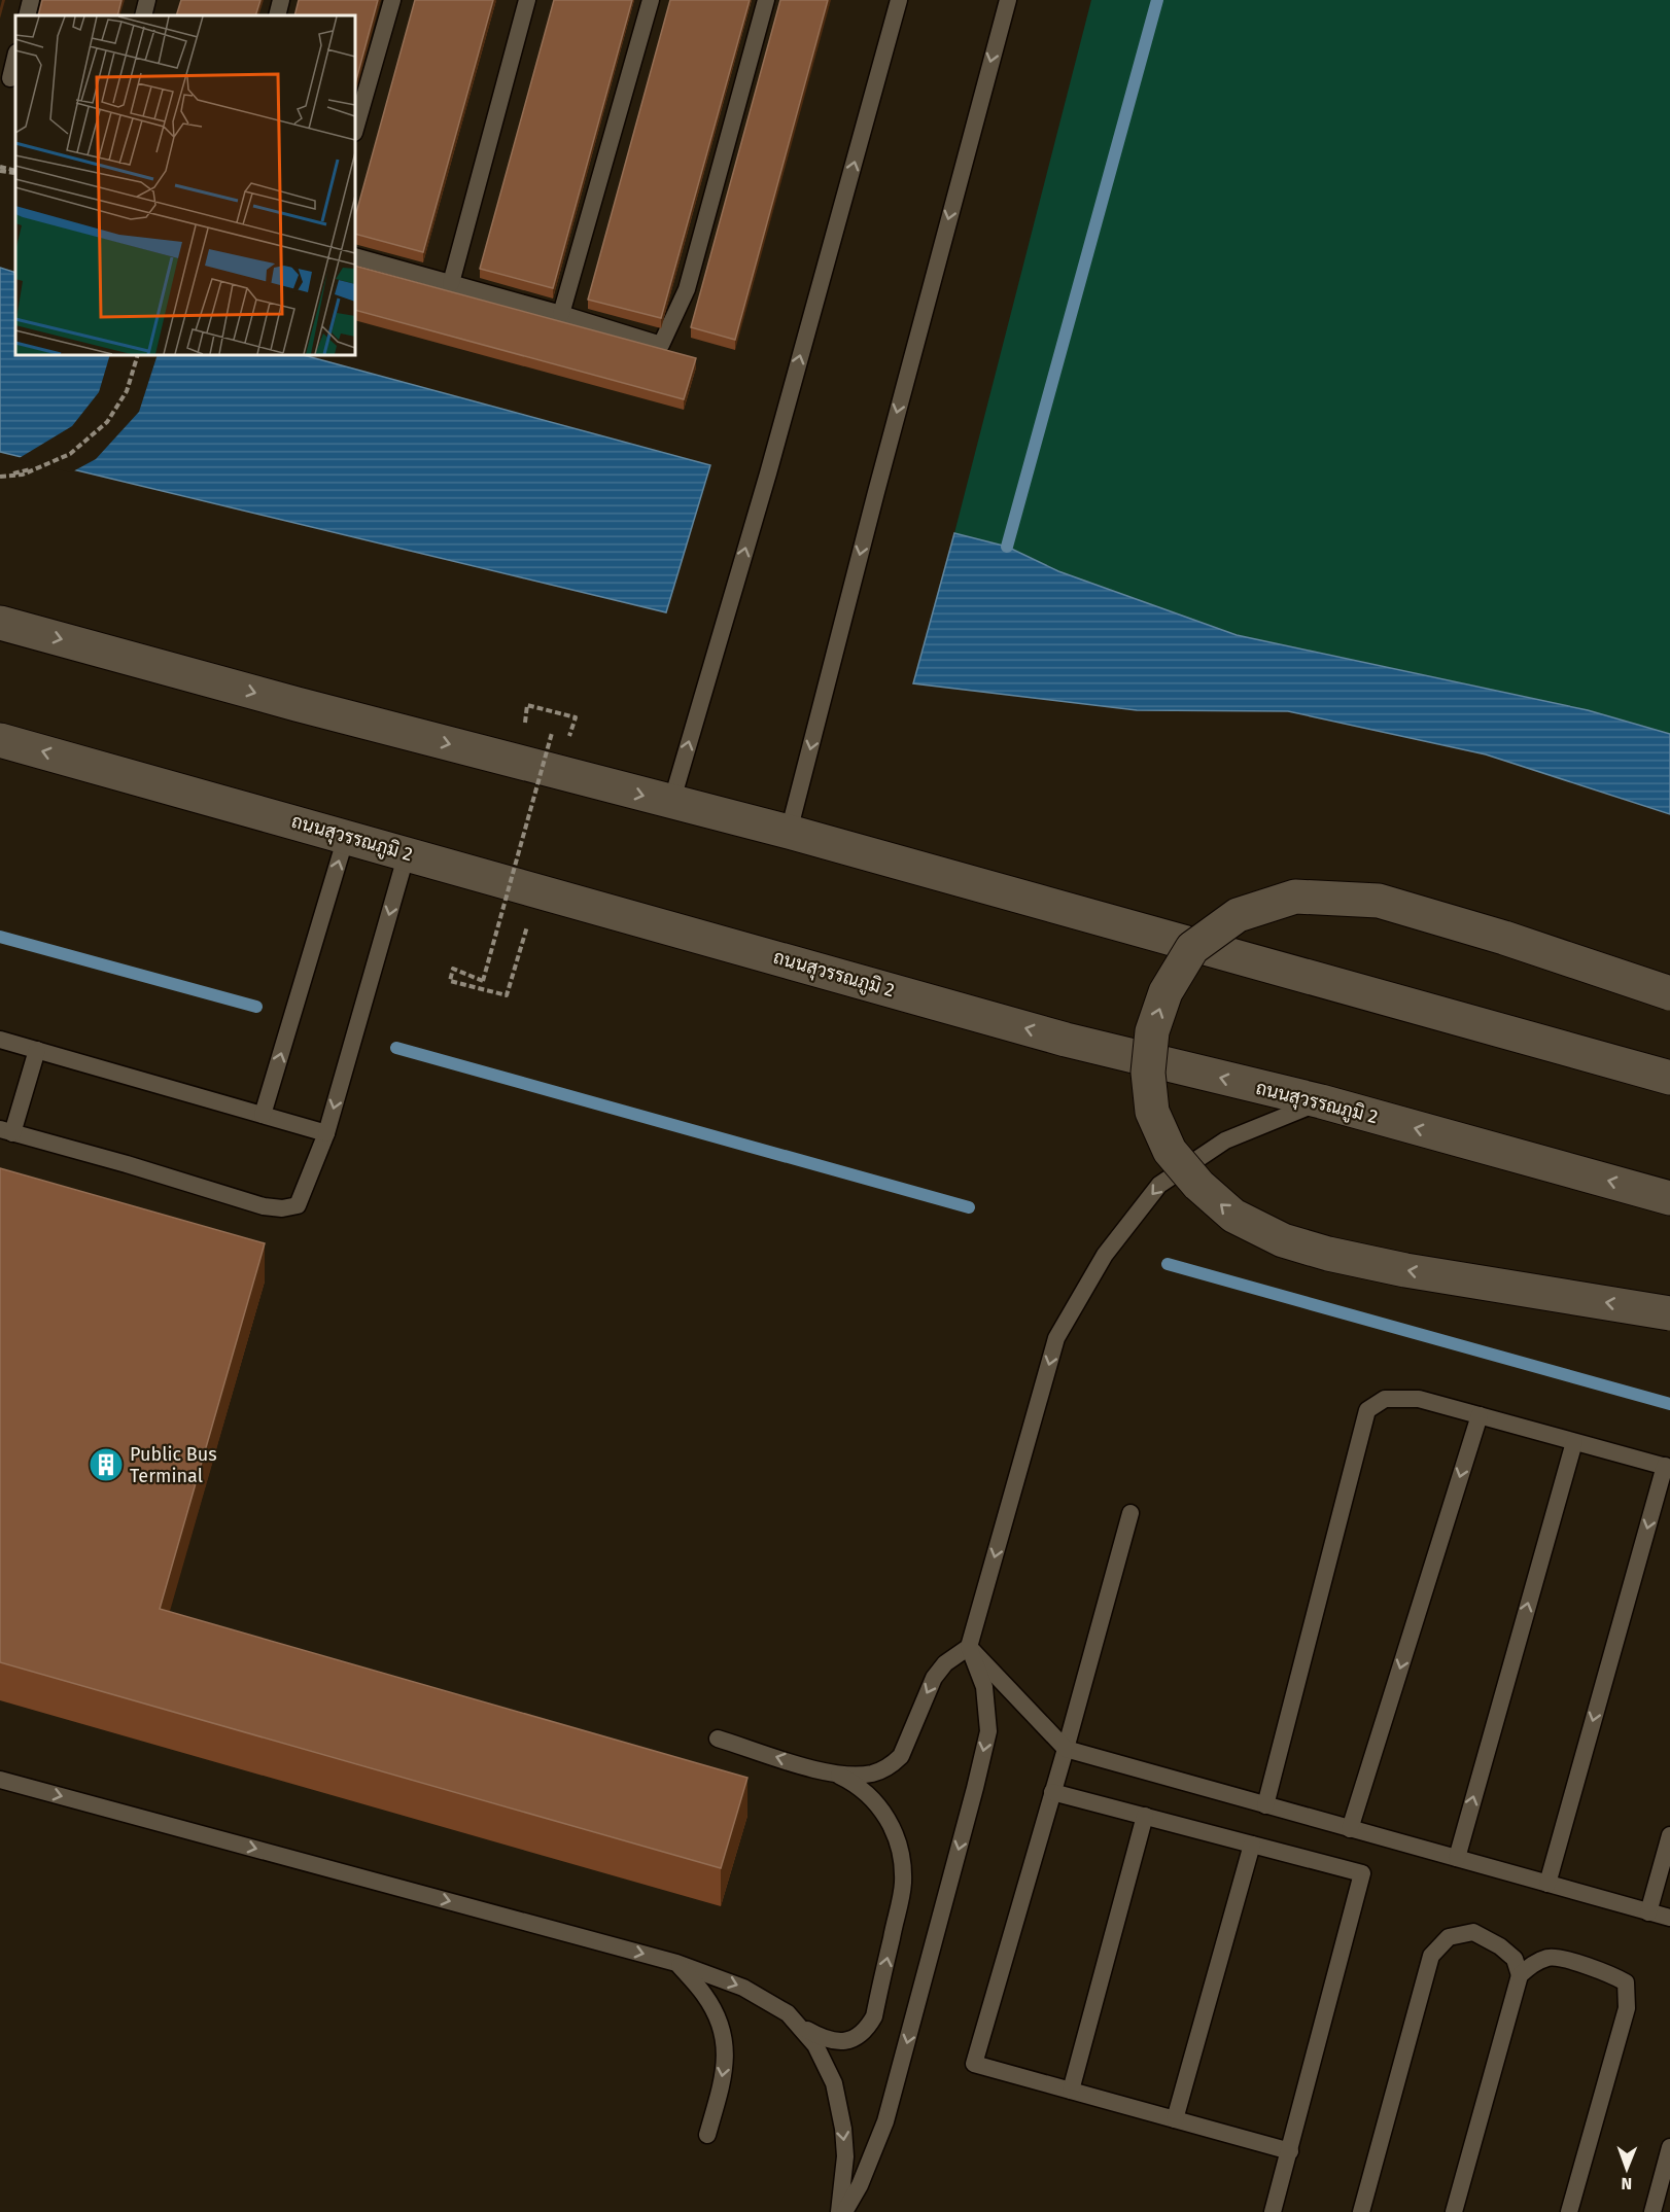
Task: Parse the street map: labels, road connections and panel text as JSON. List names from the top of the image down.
{
  "streets": {
    "street": ["ถนนสุวรรณภูมิ 2"]
  },
  "places": {
    "building": ["Public Bus Terminal"]
  },
  "north": "bottom"
}
